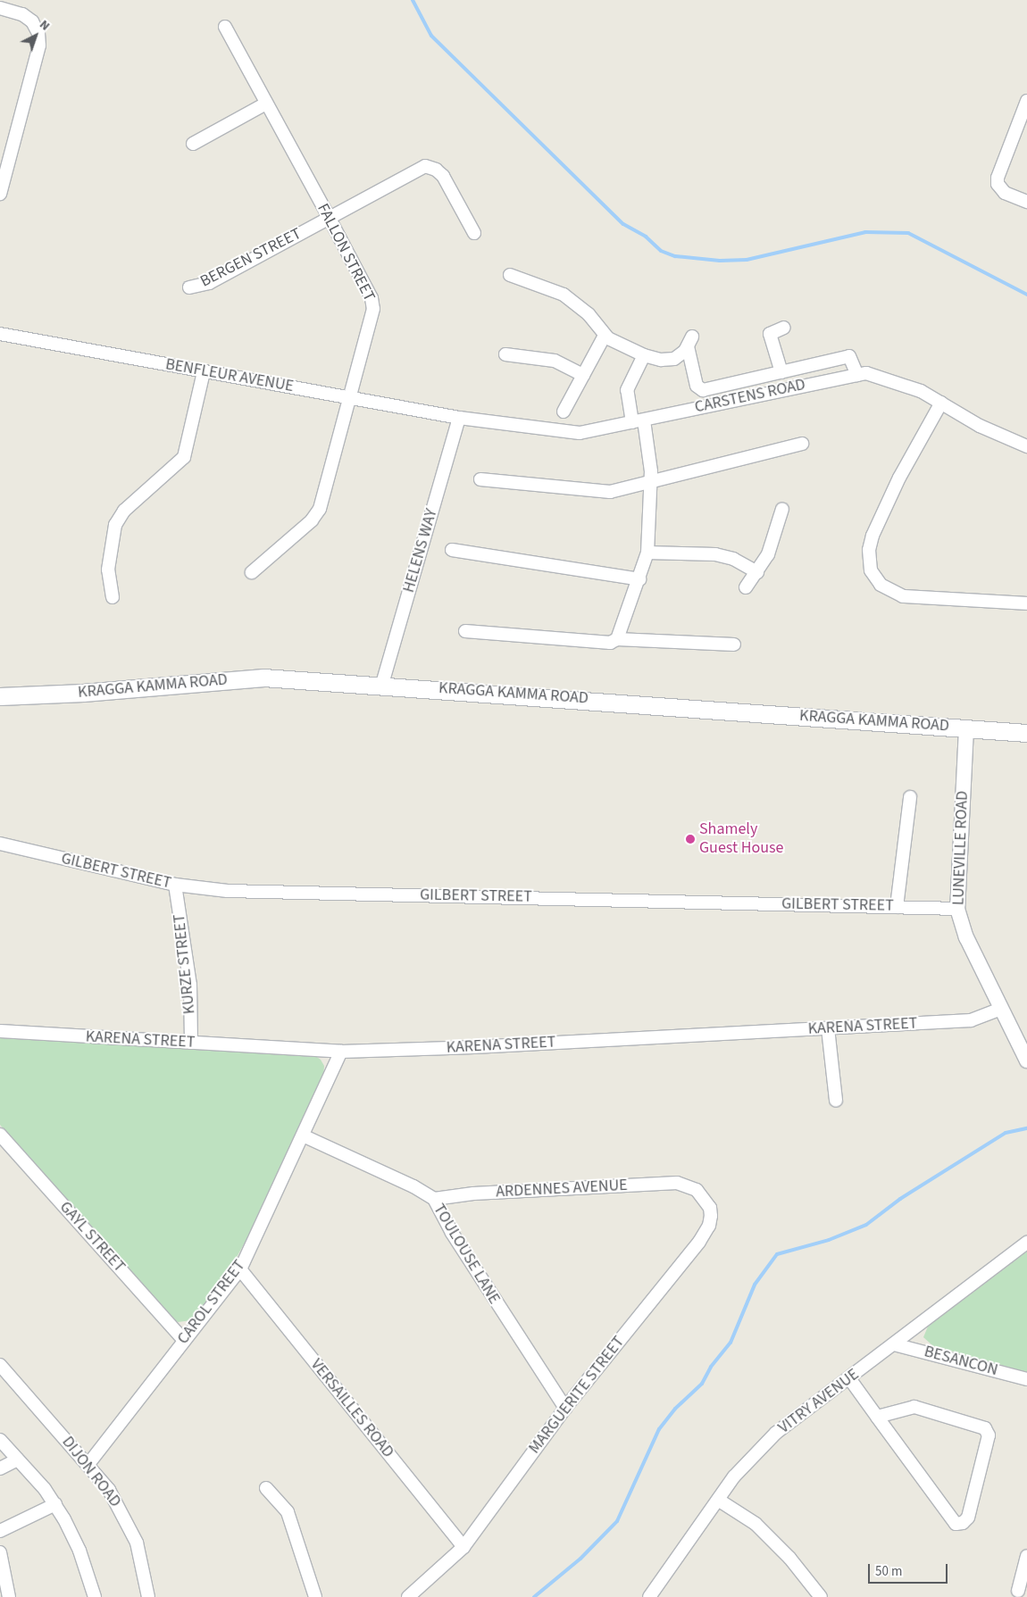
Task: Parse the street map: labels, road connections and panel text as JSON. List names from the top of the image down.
{
  "streets": {
    "main road": ["KRAGGA KAMMA ROAD"],
    "street": [
      "FALLON STREET",
      "BERGEN STREET",
      "BENFLEUR AVENUE",
      "CARSTENS ROAD",
      "HELENS WAY",
      "LUNEVILLE ROAD",
      "GILBERT STREET",
      "KURZE STREET",
      "KARENA STREET",
      "ARDENNES AVENUE",
      "GAYL STREET",
      "TOULOUSE LANE",
      "CAROL STREET",
      "BESANCON",
      "MARGUERITE STREET",
      "VITRY AVENUE",
      "VERSAILLES ROAD",
      "DIJON ROAD"
    ]
  },
  "crossings": [
    ["FALLON STREET", "BERGEN STREET"],
    ["FALLON STREET", "BENFLEUR AVENUE"],
    ["BENFLEUR AVENUE", "CARSTENS ROAD"],
    ["BENFLEUR AVENUE", "HELENS WAY"],
    ["CARSTENS ROAD", "HELENS WAY"],
    ["HELENS WAY", "KRAGGA KAMMA ROAD"],
    ["KRAGGA KAMMA ROAD", "LUNEVILLE ROAD"],
    ["LUNEVILLE ROAD", "GILBERT STREET"],
    ["LUNEVILLE ROAD", "KARENA STREET"],
    ["GILBERT STREET", "KURZE STREET"],
    ["KURZE STREET", "KARENA STREET"],
    ["KARENA STREET", "CAROL STREET"],
    ["ARDENNES AVENUE", "TOULOUSE LANE"],
    ["ARDENNES AVENUE", "MARGUERITE STREET"],
    ["GAYL STREET", "CAROL STREET"],
    ["TOULOUSE LANE", "CAROL STREET"],
    ["TOULOUSE LANE", "MARGUERITE STREET"],
    ["CAROL STREET", "VERSAILLES ROAD"],
    ["CAROL STREET", "DIJON ROAD"],
    ["BESANCON", "VITRY AVENUE"],
    ["MARGUERITE STREET", "VERSAILLES ROAD"]
  ],
  "places": ["Shamely Guest House"],
  "scale_bar": "50 m",
  "north": "top right"
}
